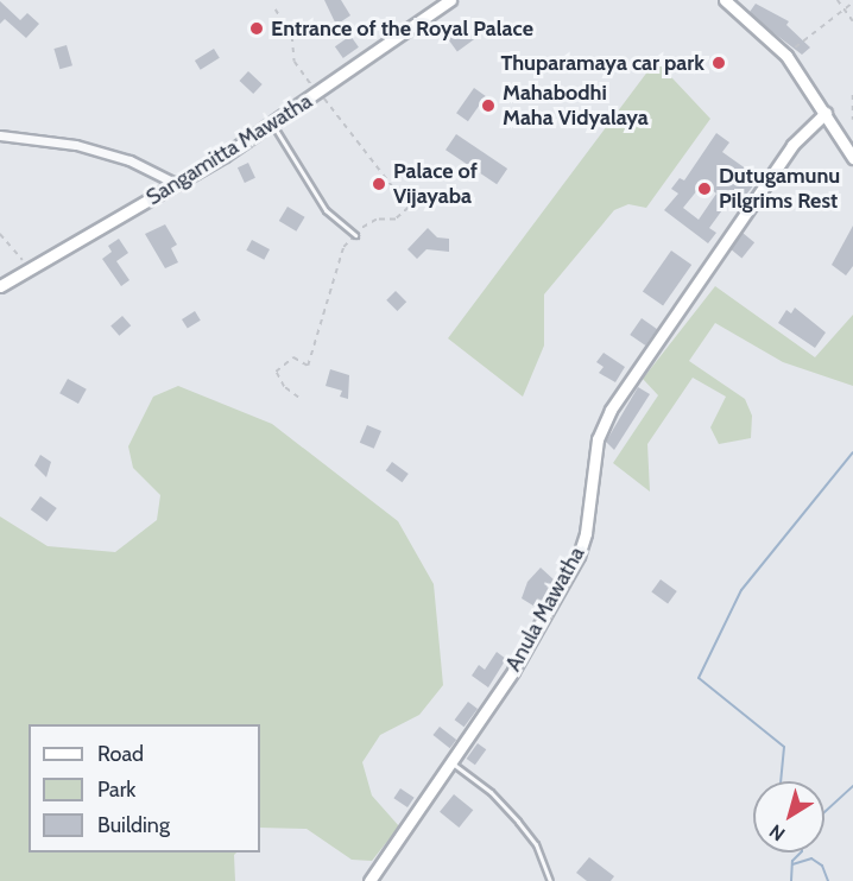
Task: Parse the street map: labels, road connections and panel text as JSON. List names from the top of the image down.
{
  "streets": {
    "main road": ["Sangamitta Mawatha", "Anula Mawatha"]
  },
  "places": [
    "Entrance of the Royal Palace",
    "Thuparamaya car park",
    "Mahabodhi Maha Vidyalaya",
    "Palace of Vijayaba",
    "Dutugamunu Pilgrims Rest"
  ],
  "legend": ["Road", "Park", "Building"],
  "north": "bottom left"
}
